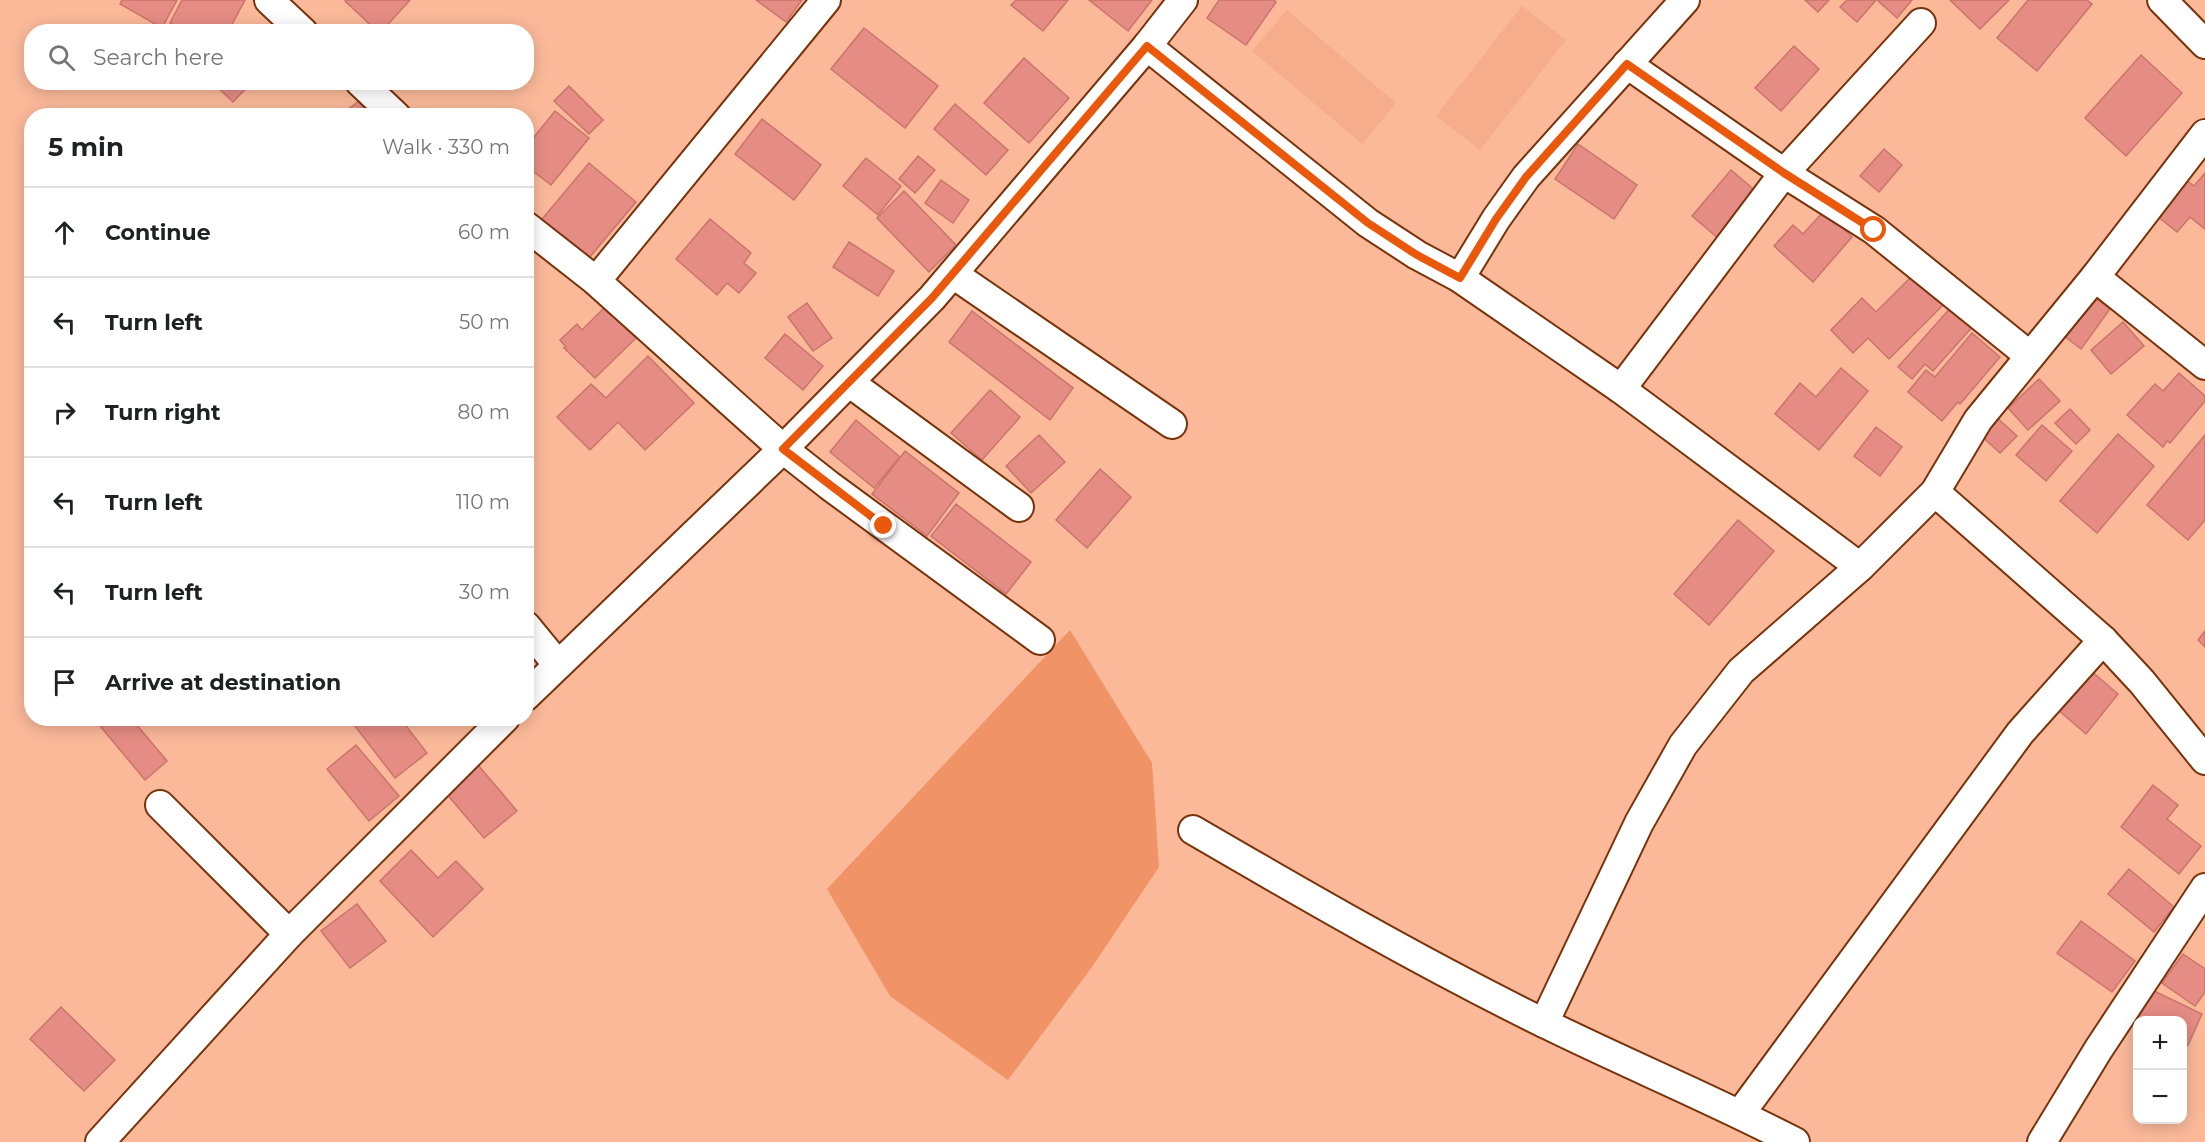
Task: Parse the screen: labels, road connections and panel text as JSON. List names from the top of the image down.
{
  "page": {
    "search": "Search here",
    "heading": ["5 min", "Walk · 330 m"],
    "list": [
      ["Continue", "60 m"],
      ["Turn left", "50 m"],
      ["Turn right", "80 m"],
      ["Turn left", "110 m"],
      ["Turn left", "30 m"],
      "Arrive at destination"
    ],
    "map_buttons": ["+", "−"]
  }
}
